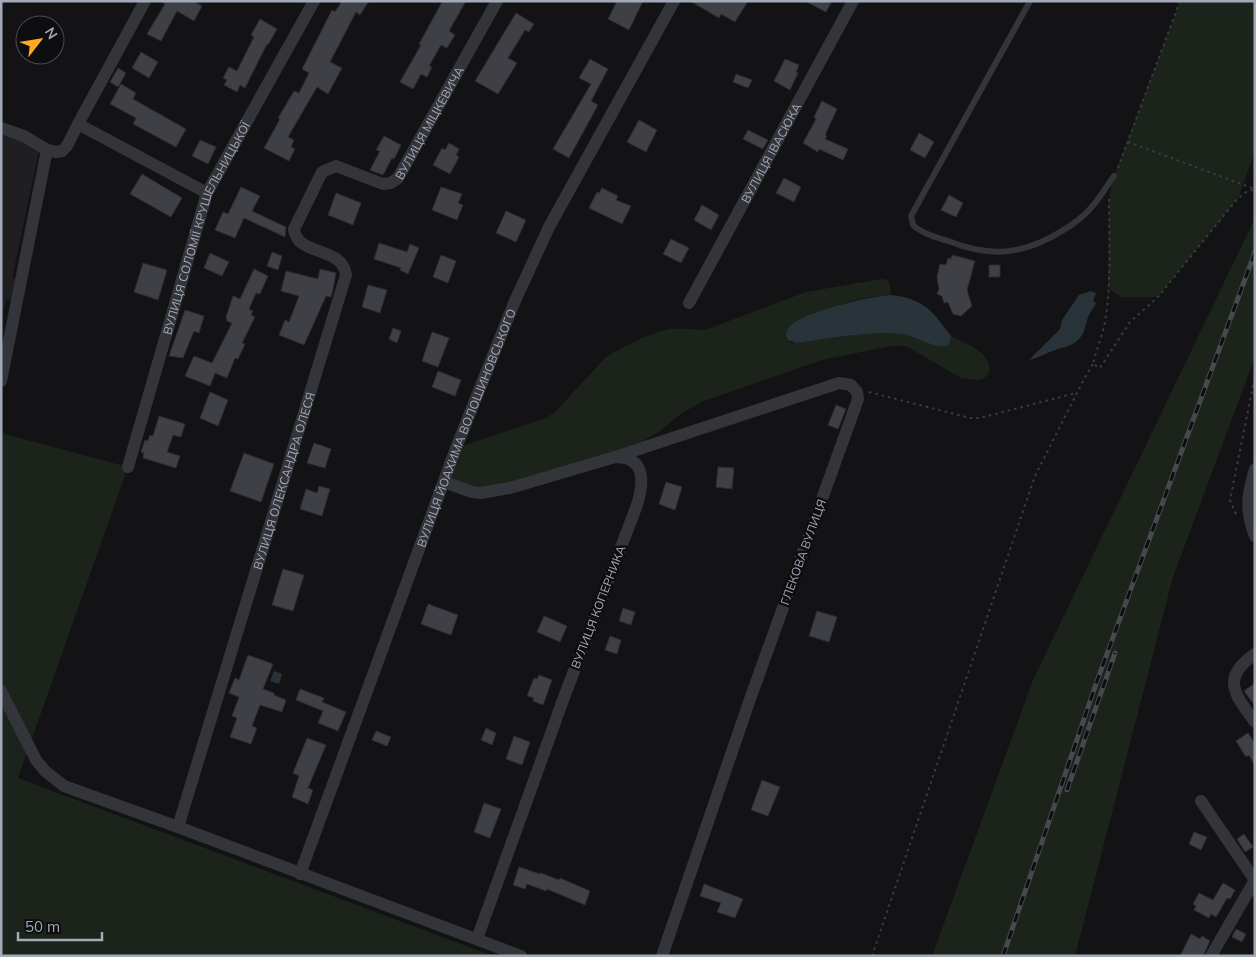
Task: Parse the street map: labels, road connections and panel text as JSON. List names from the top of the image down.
{
  "streets": {
    "street": [
      "ВУЛИЦЯ МІЦКЕВИЧА",
      "ВУЛИЦЯ ІВАСЮКА",
      "ВУЛИЦЯ СОЛОМІЇ КРУШЕЛЬНИЦЬКОЇ",
      "ВУЛИЦЯ ЙОАХИМА ВОЛОШИНОВСЬКОГО",
      "ВУЛИЦЯ ОЛЕКСАНДРА ОЛЕСЯ",
      "ГЛЕКОВА ВУЛИЦЯ",
      "ВУЛИЦЯ КОПЕРНИКА"
    ]
  },
  "crossings": [
    ["ВУЛИЦЯ МІЦКЕВИЧА", "ВУЛИЦЯ ОЛЕКСАНДРА ОЛЕСЯ"]
  ],
  "scale_bar": "50 m",
  "north": "top right"
}
